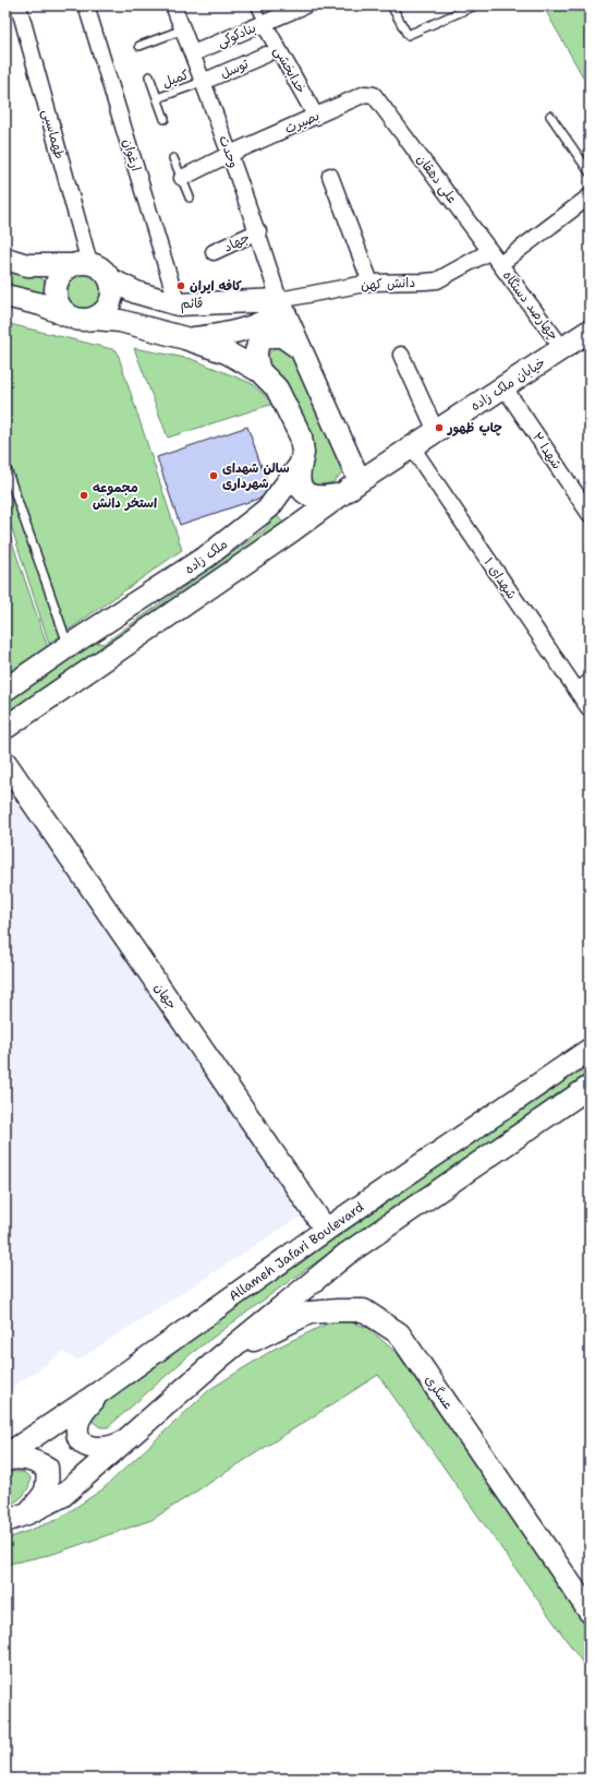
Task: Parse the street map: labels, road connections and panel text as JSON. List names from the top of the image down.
{
  "streets": {
    "main road": [
      "قائم",
      "خیابان ملک زاده",
      "ملک زاده",
      "جهان",
      "Allameh Jafari Boulevard",
      "عسگری"
    ],
    "street": [
      "بنادکوکی",
      "توسل",
      "خدابخشی",
      "بصیرت",
      "طهماسبی",
      "وحدت",
      "ارغوان",
      "علی دهقان",
      "جهاد",
      "دانش کهن",
      "چهارصد دستگاه",
      "شهدا ۲",
      "شهدای ۱"
    ],
    "lane": ["کمیل"]
  },
  "crossings": [
    ["بنادکوکی", "خدابخشی"],
    ["بنادکوکی", "وحدت"],
    ["توسل", "کمیل"],
    ["توسل", "وحدت"],
    ["خدابخشی", "بصیرت"],
    ["کمیل", "وحدت"],
    ["بصیرت", "وحدت"],
    ["بصیرت", "علی دهقان"],
    ["طهماسبی", "قائم"],
    ["وحدت", "جهاد"],
    ["وحدت", "دانش کهن"],
    ["وحدت", "قائم"],
    ["ارغوان", "قائم"],
    ["علی دهقان", "دانش کهن"],
    ["علی دهقان", "چهارصد دستگاه"],
    ["دانش کهن", "قائم"],
    ["چهارصد دستگاه", "خیابان ملک زاده"],
    ["خیابان ملک زاده", "شهدا ۲"],
    ["خیابان ملک زاده", "ملک زاده"],
    ["خیابان ملک زاده", "شهدای ۱"],
    ["جهان", "Allameh Jafari Boulevard"]
  ],
  "places": [
    "کافه ایران",
    "چاپ ظهور",
    "سالن شهدای شهرداری",
    "مجموعه استخر دانش"
  ]
}
